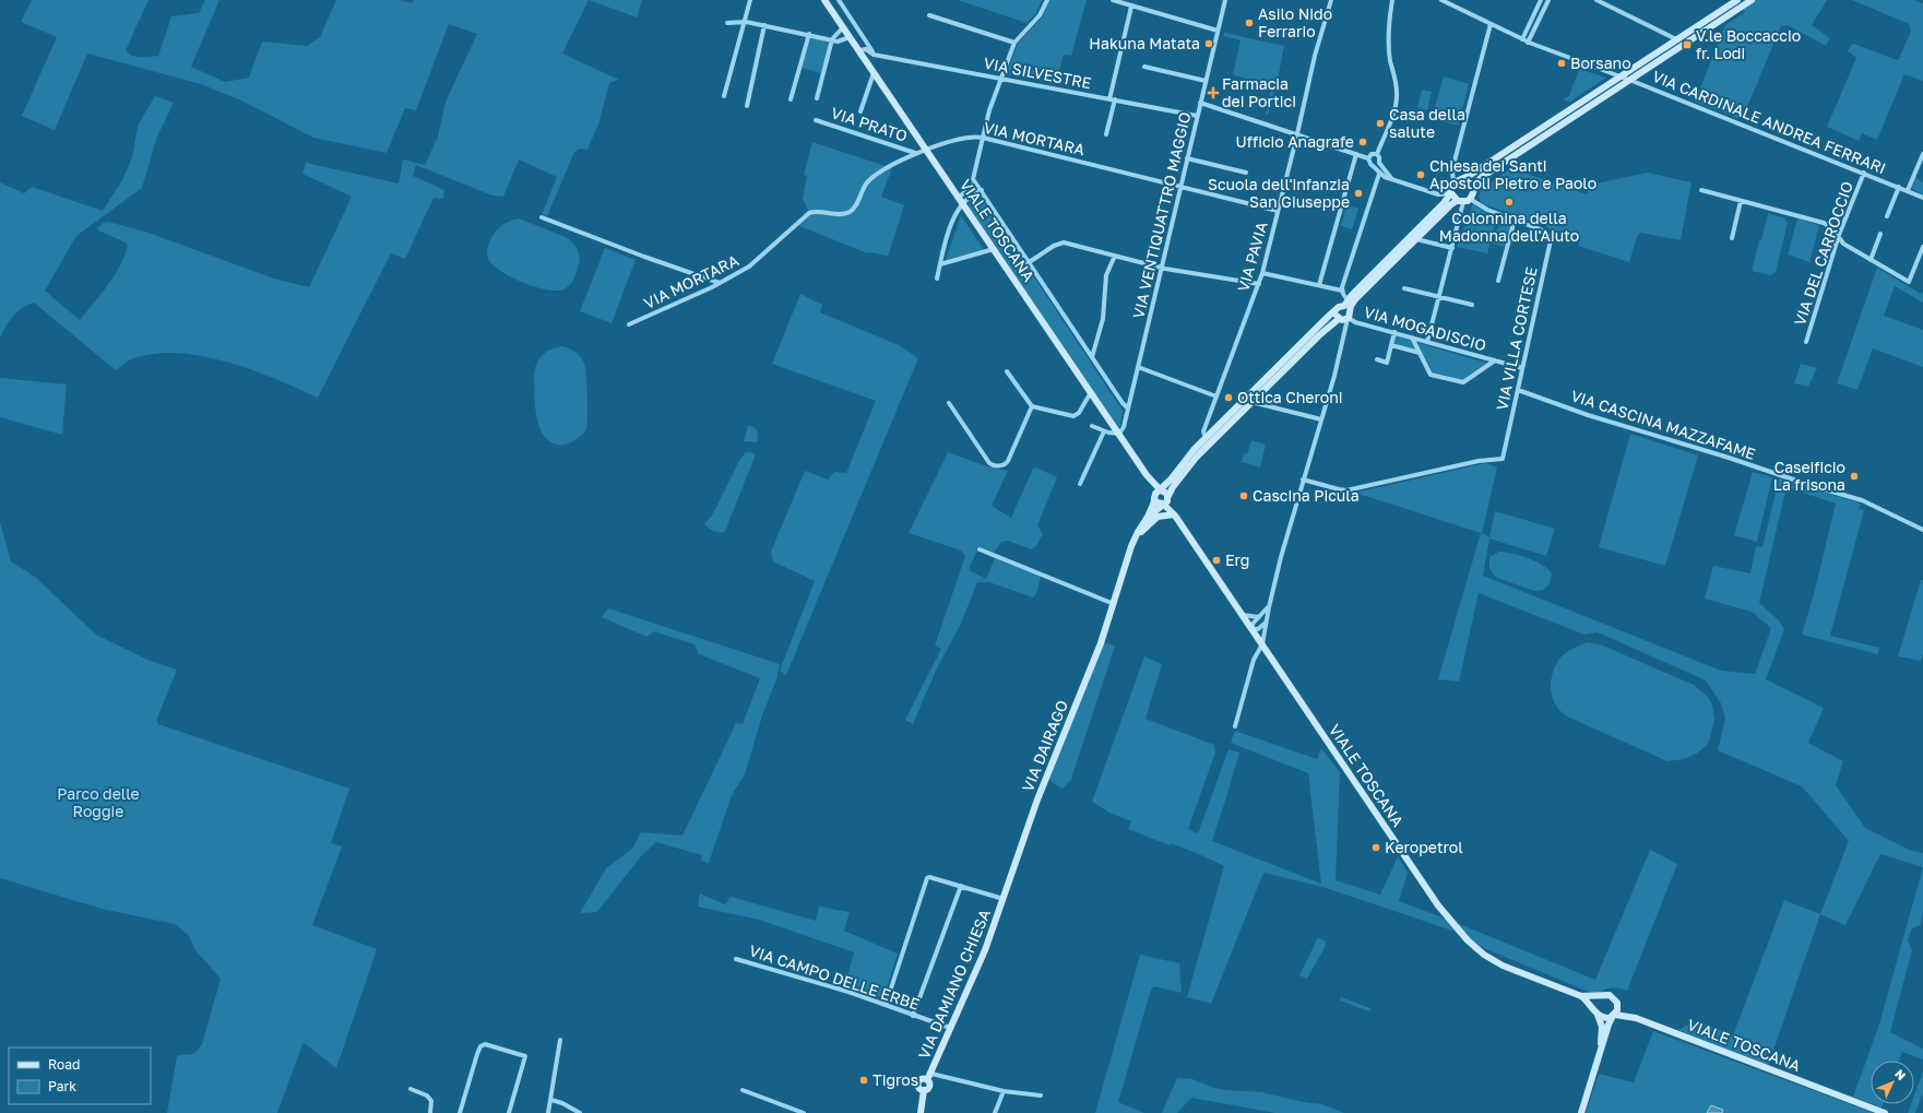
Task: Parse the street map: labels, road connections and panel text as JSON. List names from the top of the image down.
{
  "streets": {
    "street": [
      "VIA SILVESTRE",
      "VIA CARDINALE ANDREA FERRARI",
      "VIA PRATO",
      "VIA MORTARA",
      "VIA VENTIQUATTRO MAGGIO",
      "VIALE TOSCANA",
      "VIA DEL CARROCCIO",
      "VIA PAVIA",
      "VIA MOGADISCIO",
      "VIA VILLA CORTESE",
      "VIA CASCINA MAZZAFAME",
      "VIA DAIRAGO",
      "VIA CAMPO DELLE ERBE",
      "VIA DAMIANO CHIESA"
    ]
  },
  "crossings": [
    ["VIA SILVESTRE", "VIA VENTIQUATTRO MAGGIO"],
    ["VIA SILVESTRE", "VIALE TOSCANA"],
    ["VIA CARDINALE ANDREA FERRARI", "VIA DEL CARROCCIO"],
    ["VIA PRATO", "VIA MORTARA"],
    ["VIA MORTARA", "VIA VENTIQUATTRO MAGGIO"],
    ["VIA MORTARA", "VIALE TOSCANA"],
    ["VIA MORTARA", "VIA PAVIA"],
    ["VIA VENTIQUATTRO MAGGIO", "VIALE TOSCANA"],
    ["VIA MOGADISCIO", "VIA VILLA CORTESE"],
    ["VIA VILLA CORTESE", "VIA CASCINA MAZZAFAME"],
    ["VIA DAIRAGO", "VIA DAMIANO CHIESA"],
    ["VIA CAMPO DELLE ERBE", "VIA DAMIANO CHIESA"]
  ],
  "parks": ["Parco delle Roggie"],
  "places": {
    "other": [
      "Asilo Nido Ferrario",
      "Hakuna Matata",
      "Borsano",
      "Casa della salute",
      "Ufficio Anagrafe",
      "Chiesa dei Santi Apostoli Pietro e Paolo",
      "Scuola dell'infanzia San Giuseppe",
      "Colonnina della Madonna dell'Aiuto",
      "Ottica Cheroni",
      "Caseificio La frisona",
      "Cascina Picula",
      "Erg",
      "Keropetrol",
      "Tigros"
    ],
    "transit": ["V.le Boccaccio fr. Lodi"],
    "health": ["Farmacia dei Portici"]
  },
  "legend": ["Road", "Park"],
  "north": "top right"
}
